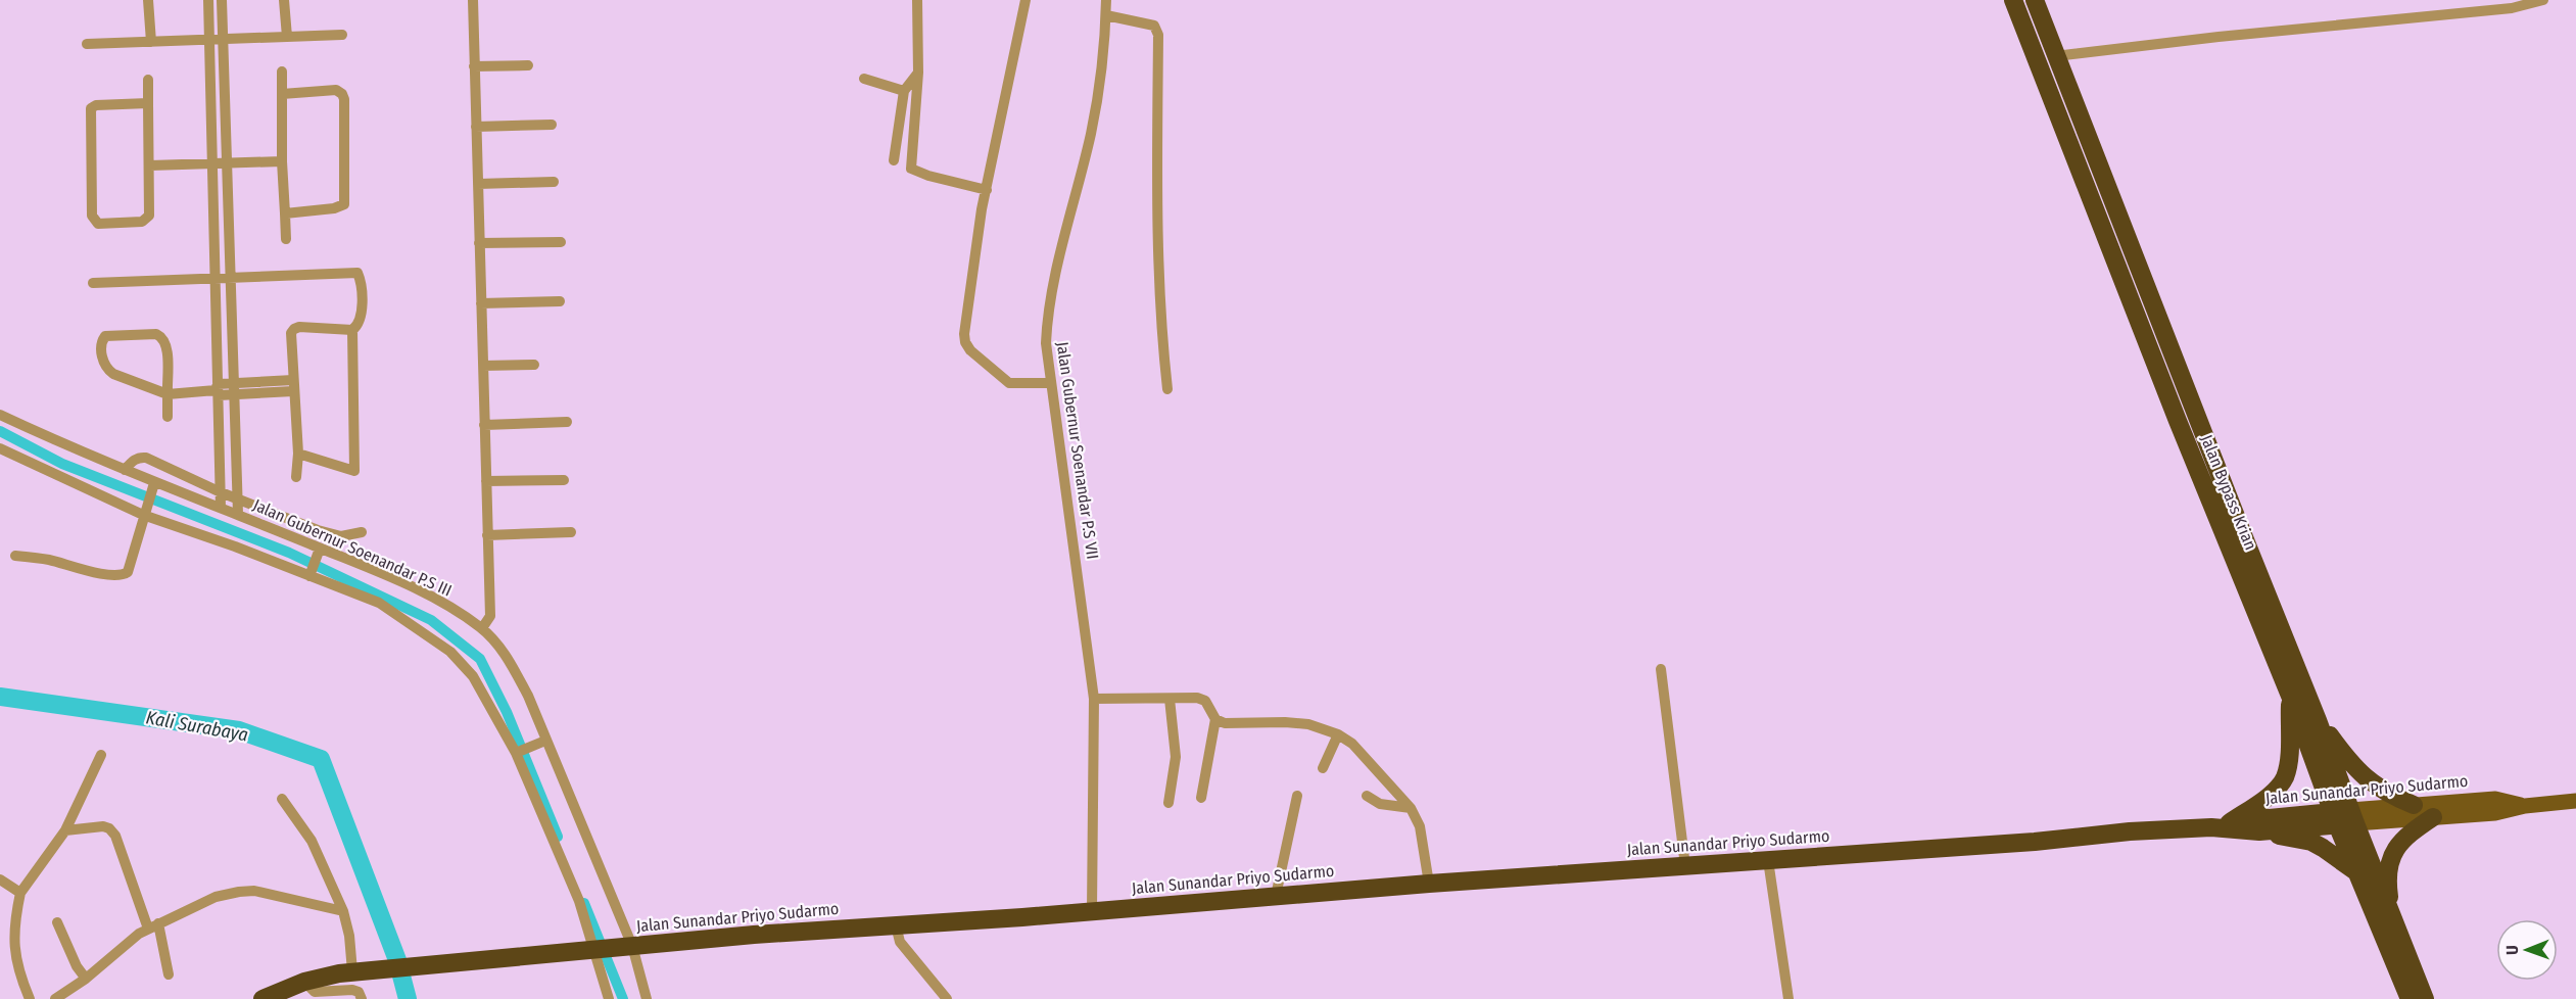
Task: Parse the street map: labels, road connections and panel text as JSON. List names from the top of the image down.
{
  "streets": {
    "highway": ["Jalan Bypass Krian", "Jalan Sunandar Priyo Sudarmo"],
    "street": ["Jalan Gubernur Soenandar P.S VII", "Jalan Gubernur Soenandar P.S III"]
  },
  "crossings": [
    ["Jalan Gubernur Soenandar P.S VII", "Jalan Sunandar Priyo Sudarmo"],
    ["Jalan Bypass Krian", "Jalan Sunandar Priyo Sudarmo"],
    ["Jalan Gubernur Soenandar P.S III", "Jalan Sunandar Priyo Sudarmo"]
  ],
  "water": ["Kali Surabaya"],
  "north": "left"
}
